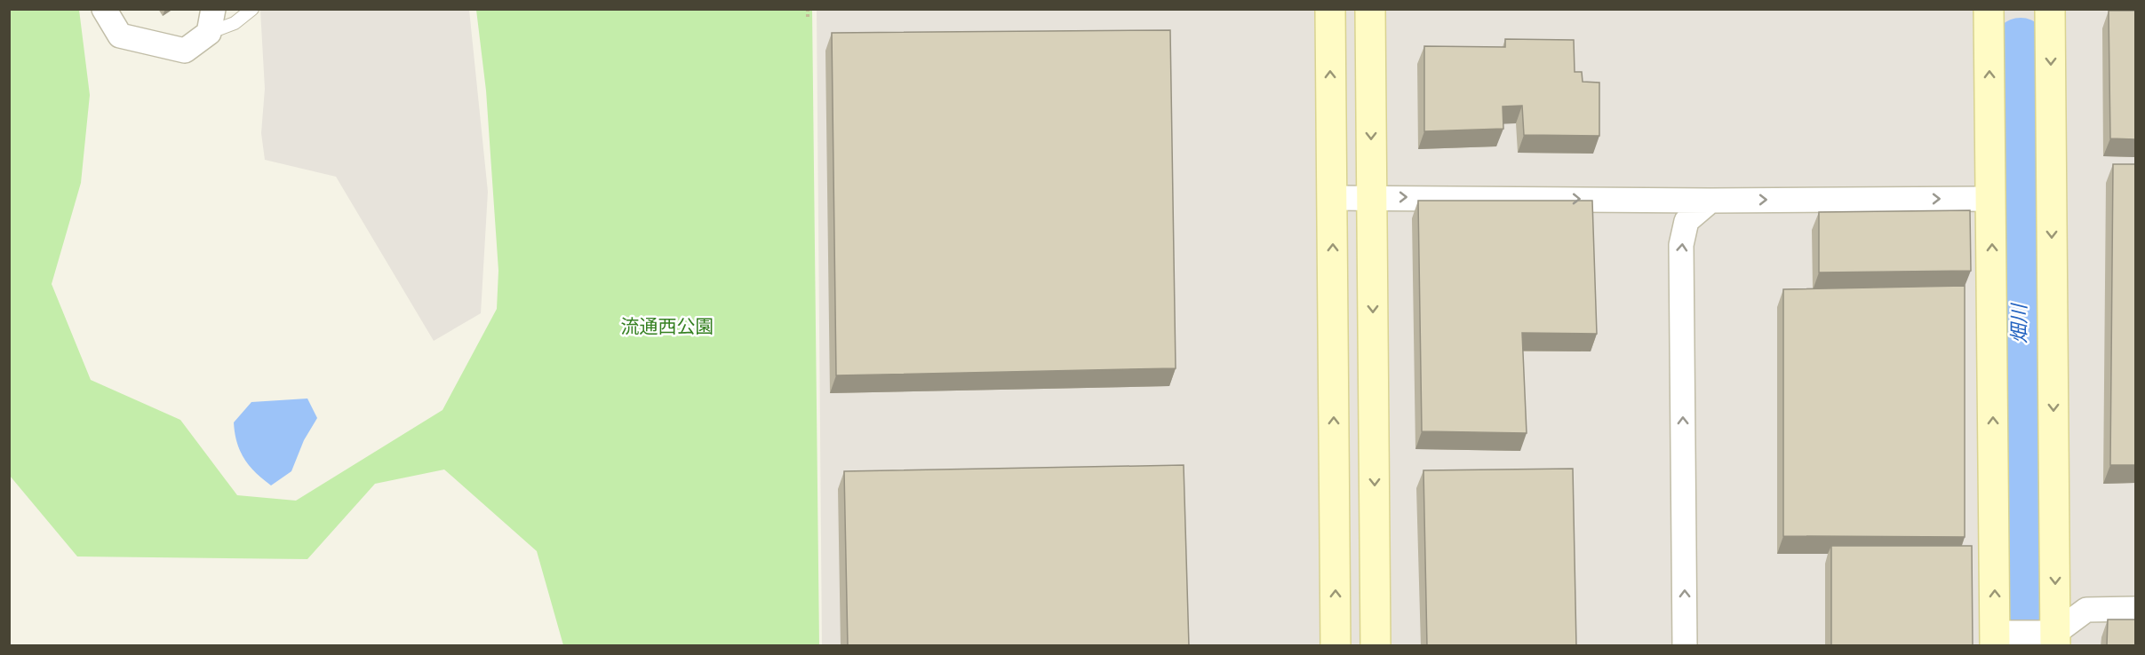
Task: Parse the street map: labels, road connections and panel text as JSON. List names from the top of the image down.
{
  "water": ["畑川"],
  "parks": ["流通西公園"]
}
